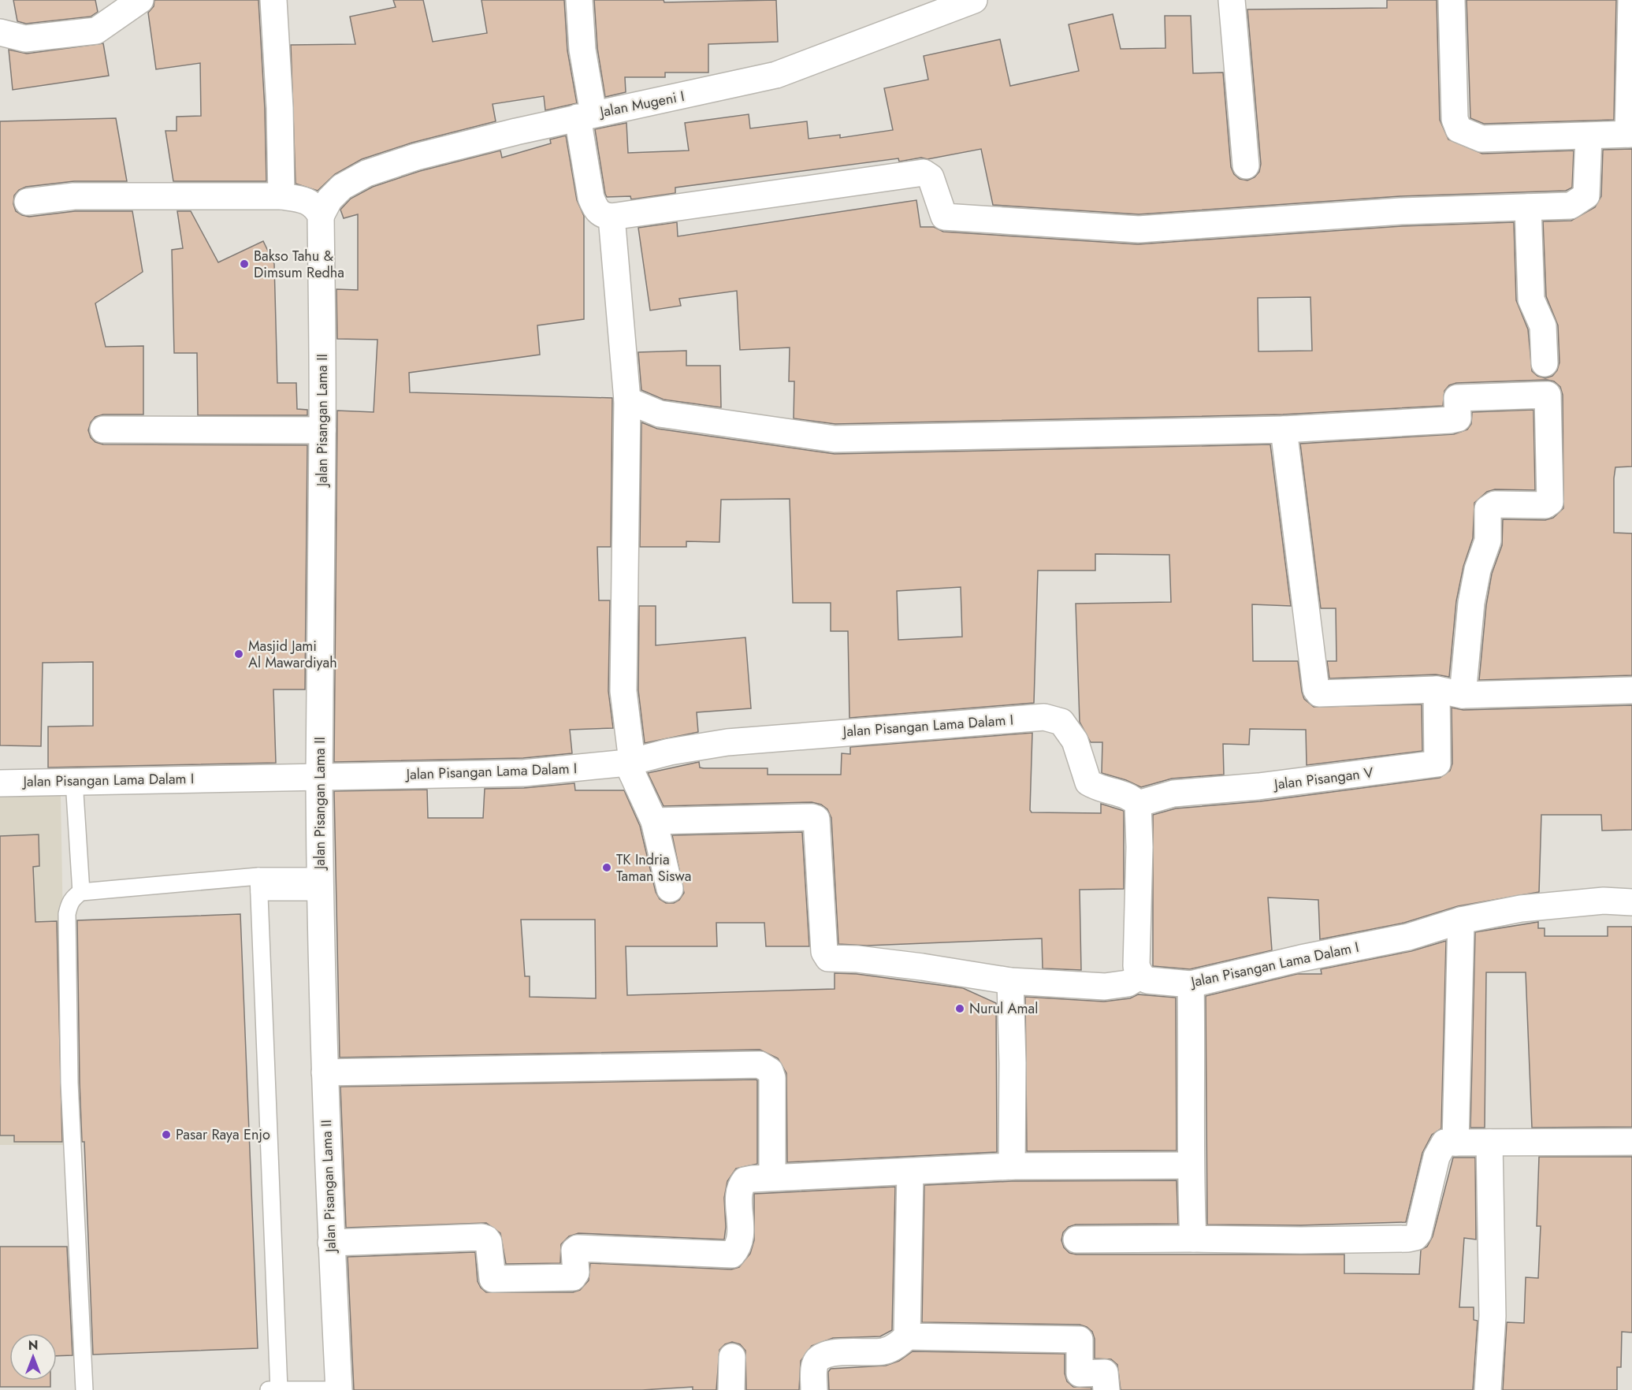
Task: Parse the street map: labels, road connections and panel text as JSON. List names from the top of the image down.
{
  "streets": {
    "street": [
      "Jalan Mugeni I",
      "Jalan Pisangan Lama II",
      "Jalan Pisangan Lama Dalam I",
      "Jalan Pisangan V"
    ]
  },
  "crossings": [
    ["Jalan Mugeni I", "Jalan Pisangan Lama II"],
    ["Jalan Pisangan Lama II", "Jalan Pisangan Lama Dalam I"],
    ["Jalan Pisangan Lama Dalam I", "Jalan Pisangan V"]
  ],
  "places": [
    "Bakso Tahu & Dimsum Redha",
    "Masjid Jami Al Mawardiyah",
    "TK Indria Taman Siswa",
    "Nurul Amal",
    "Pasar Raya Enjo"
  ],
  "north": "top"
}
